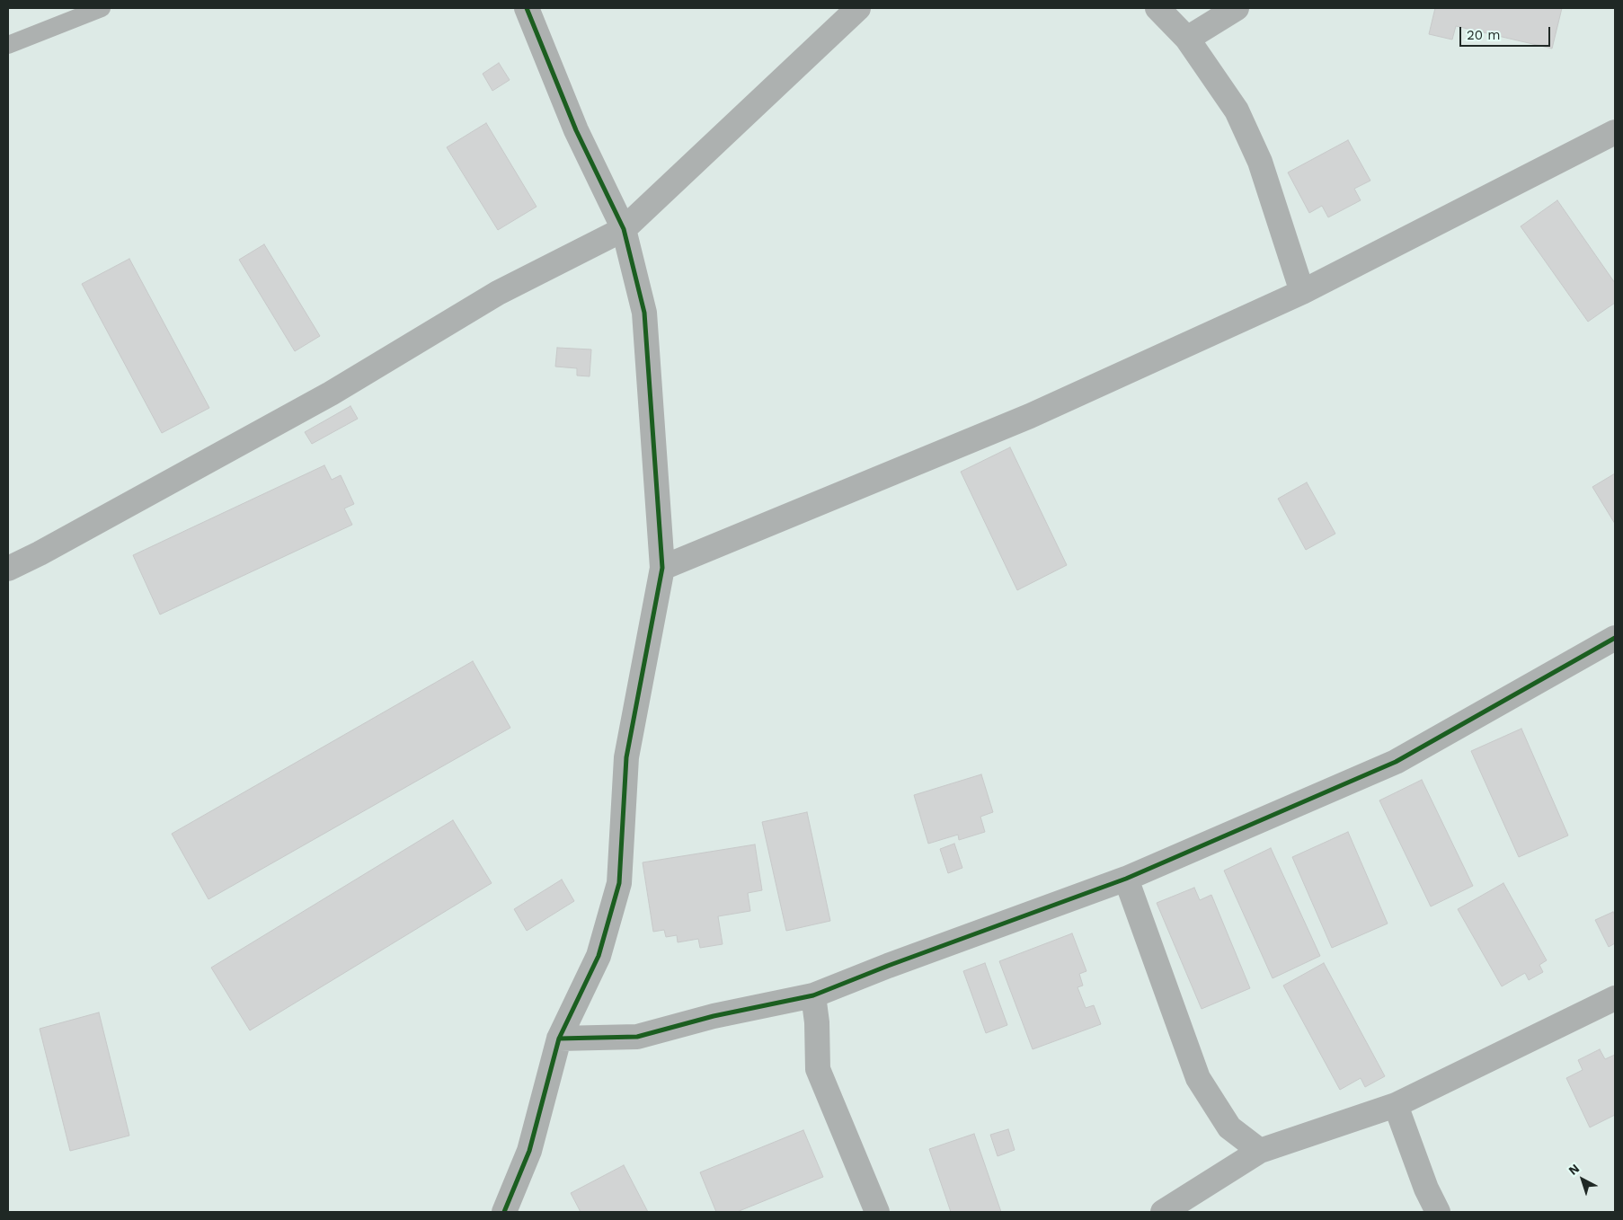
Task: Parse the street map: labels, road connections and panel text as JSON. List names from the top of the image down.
{
  "scale_bar": "20 m",
  "north": "top left"
}
